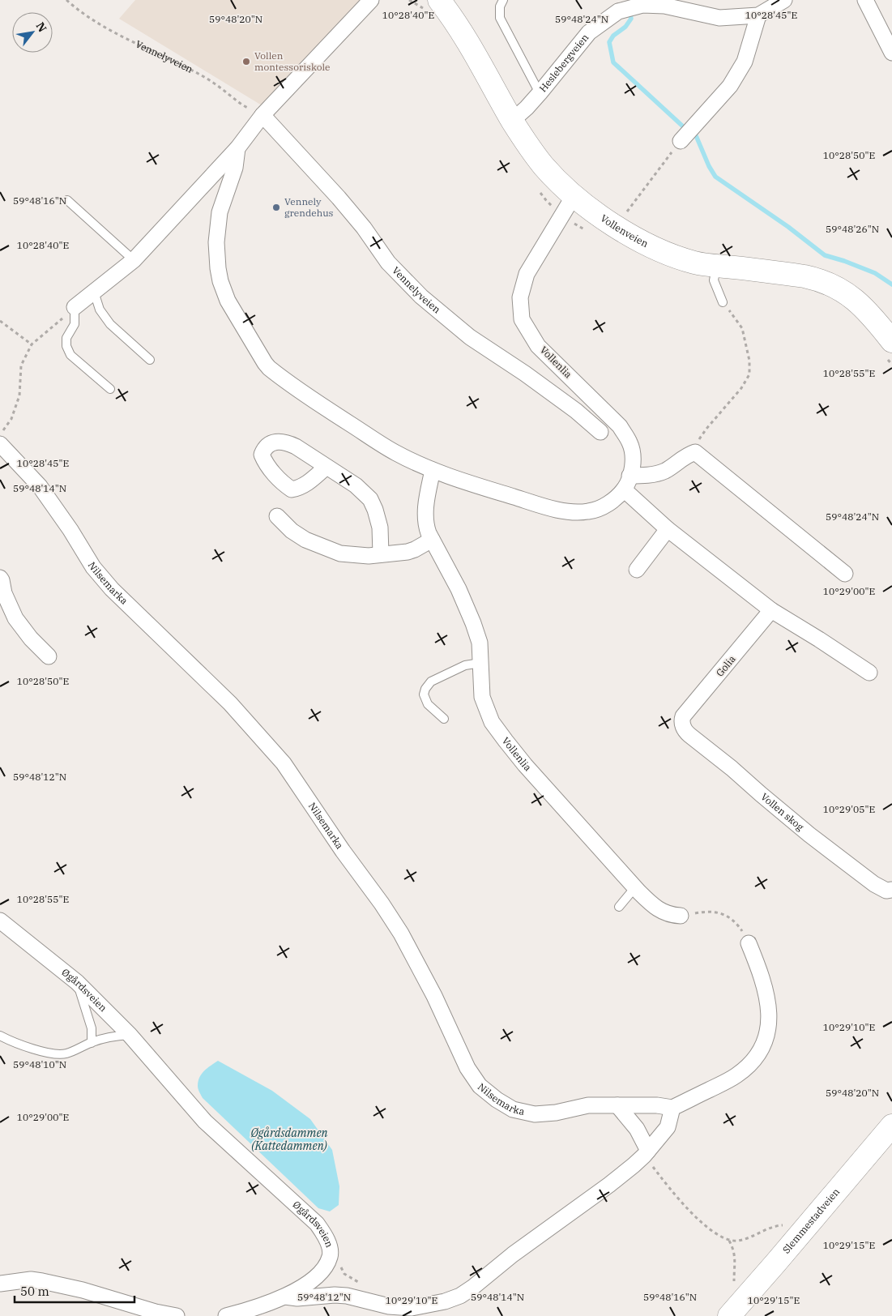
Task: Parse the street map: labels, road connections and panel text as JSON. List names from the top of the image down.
{
  "streets": {
    "main road": ["Vollenveien", "Slemmestadveien"],
    "street": [
      "Vennelyveien",
      "Heslebergveien",
      "Vollenlia",
      "Nilsemarka",
      "Golia",
      "Vollen skog",
      "Øgårdsveien"
    ]
  },
  "crossings": [
    ["Heslebergveien", "Vollenveien"],
    ["Vollenveien", "Vollenlia"],
    ["Golia", "Vollen skog"]
  ],
  "water": ["Øgårdsdammen (Kattedammen)"],
  "places": ["Vollen montessoriskole", "Vennely grendehus"],
  "scale_bar": "50 m",
  "north": "top right",
  "coordinates": [
    "10°28'40\"E",
    "10°28'45\"E",
    "59°48'20\"N",
    "59°48'24\"N",
    "10°28'50\"E",
    "59°48'16\"N",
    "59°48'26\"N",
    "10°28'55\"E",
    "59°48'14\"N",
    "10°29'00\"E",
    "59°48'12\"N",
    "10°29'05\"E",
    "10°29'10\"E",
    "59°48'10\"N",
    "10°29'15\"E"
  ]
}
